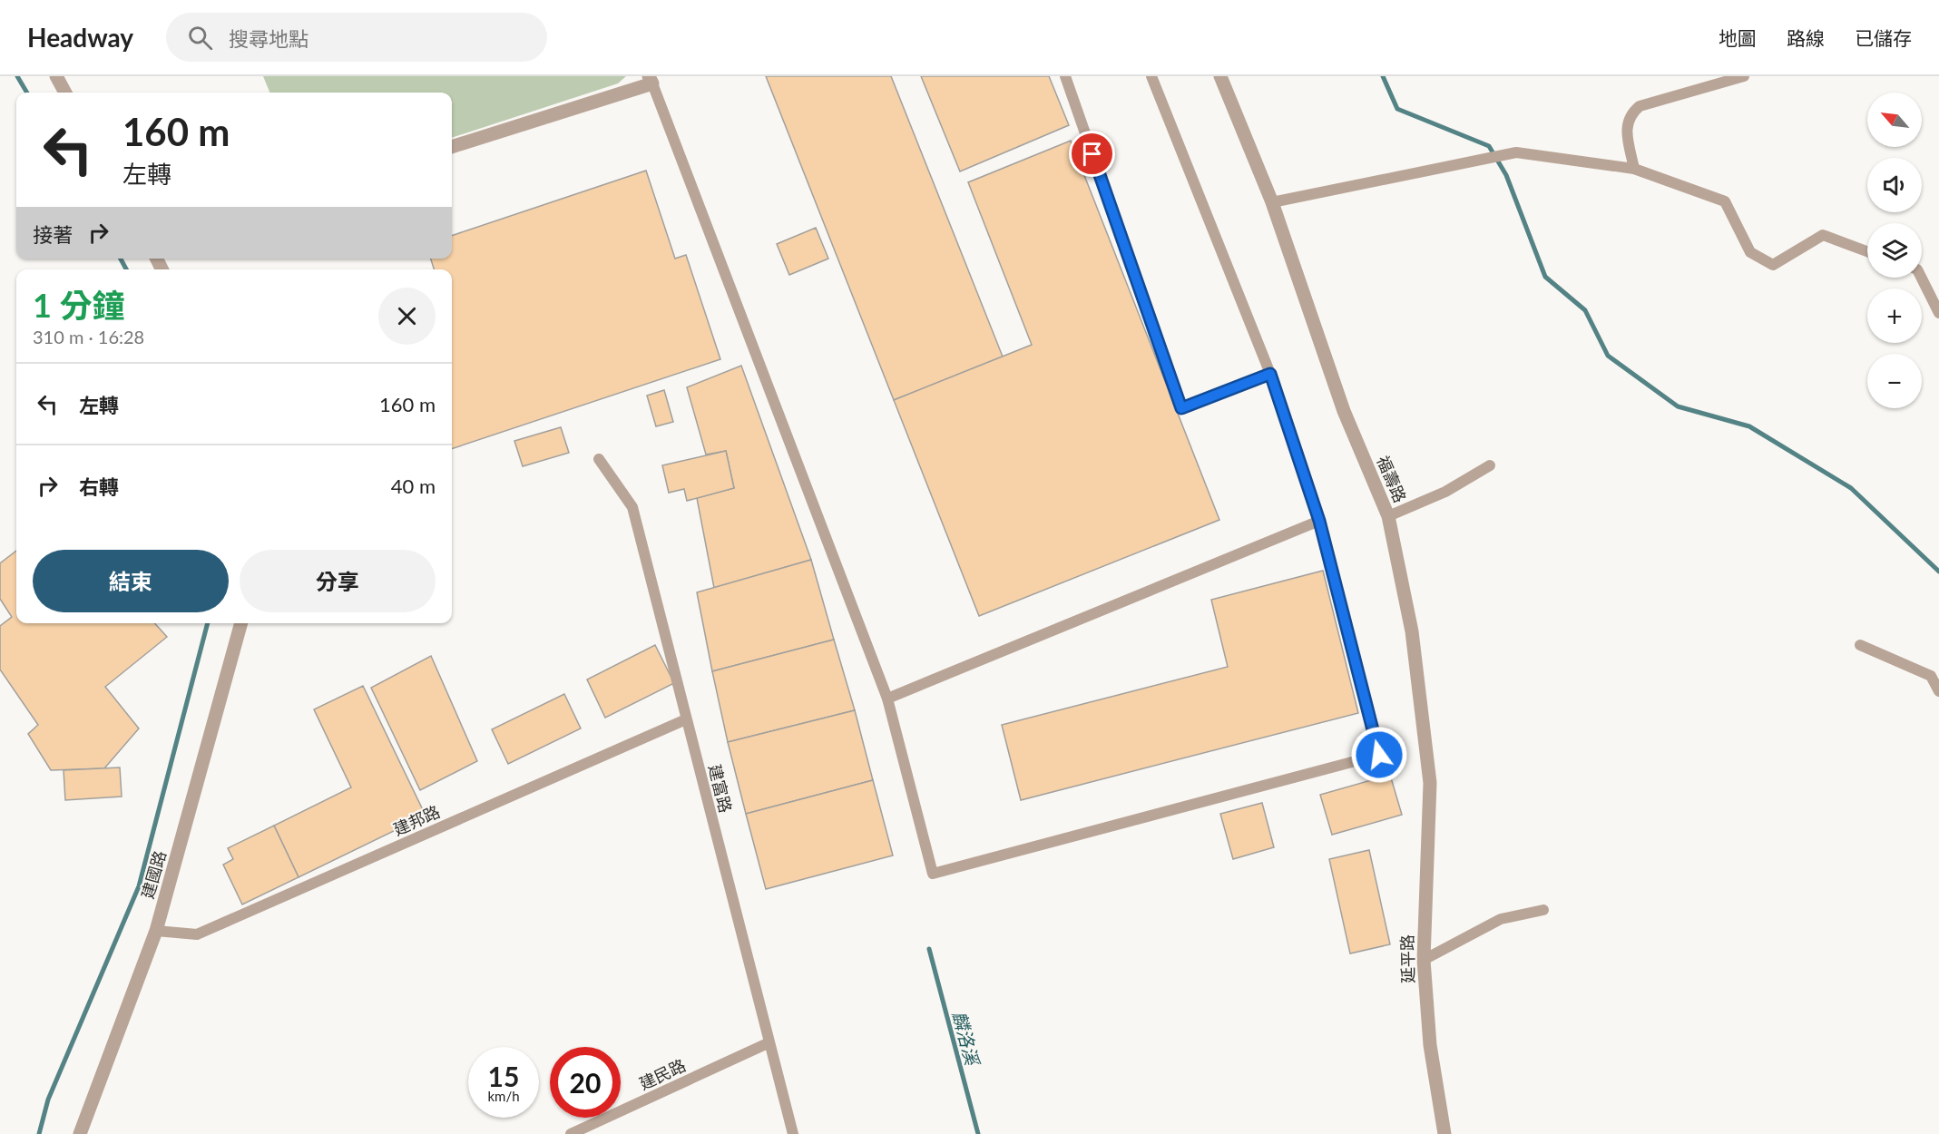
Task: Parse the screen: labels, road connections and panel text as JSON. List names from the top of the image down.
{
  "streets": {
    "street": ["福壽路", "建國路", "延平路"],
    "lane": ["建富路", "建邦路", "建民路"]
  },
  "crossings": [
    ["福壽路", "延平路"],
    ["建富路", "建邦路"],
    ["建富路", "建民路"],
    ["建邦路", "建國路"]
  ],
  "water": ["麟洛溪"],
  "north": "top left",
  "page": {
    "header": "Headway",
    "search": "搜尋地點",
    "nav": ["地圖", "路線", "已儲存"],
    "map_buttons": ["+", "−"],
    "turn": ["160 m", "左轉"],
    "then": "接著",
    "heading": ["1 分鐘", "310 m · 16:28"],
    "list": [
      {
        "name": "左轉",
        "value": "160 m"
      },
      {
        "name": "右轉",
        "value": "40 m"
      }
    ],
    "buttons": ["結束", "分享"],
    "speed": "15 km/h",
    "limit": "20"
  }
}
